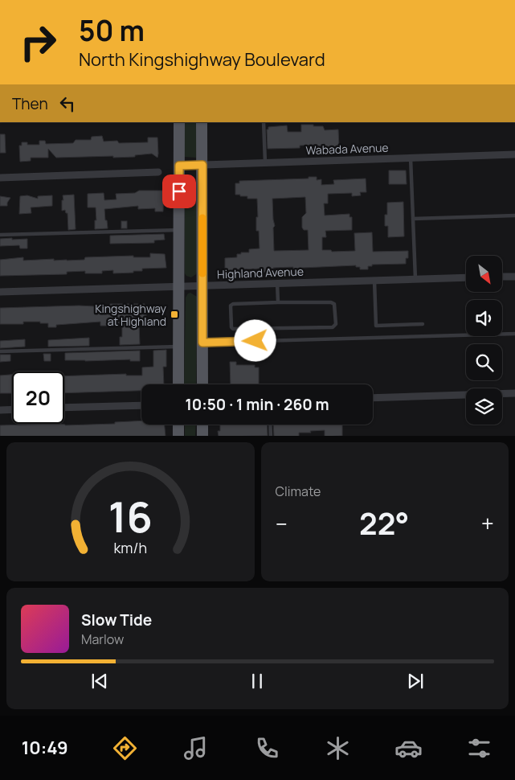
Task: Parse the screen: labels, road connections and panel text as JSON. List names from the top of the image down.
{
  "streets": {
    "street": ["Wabada Avenue", "Highland Avenue"]
  },
  "places": {
    "transit": ["Kingshighway at Highland"]
  },
  "north": "bottom right",
  "page": {
    "turn": ["50 m", "North Kingshighway Boulevard"],
    "then": "Then",
    "limit": "20",
    "trip": "10:50 · 1 min · 260 m",
    "tile": "Climate",
    "heat": ["−", "22°", "+"],
    "song": ["Slow Tide", "Marlow"],
    "tabs": "10:49",
    "gauge": ["16", "km/h"]
  }
}
